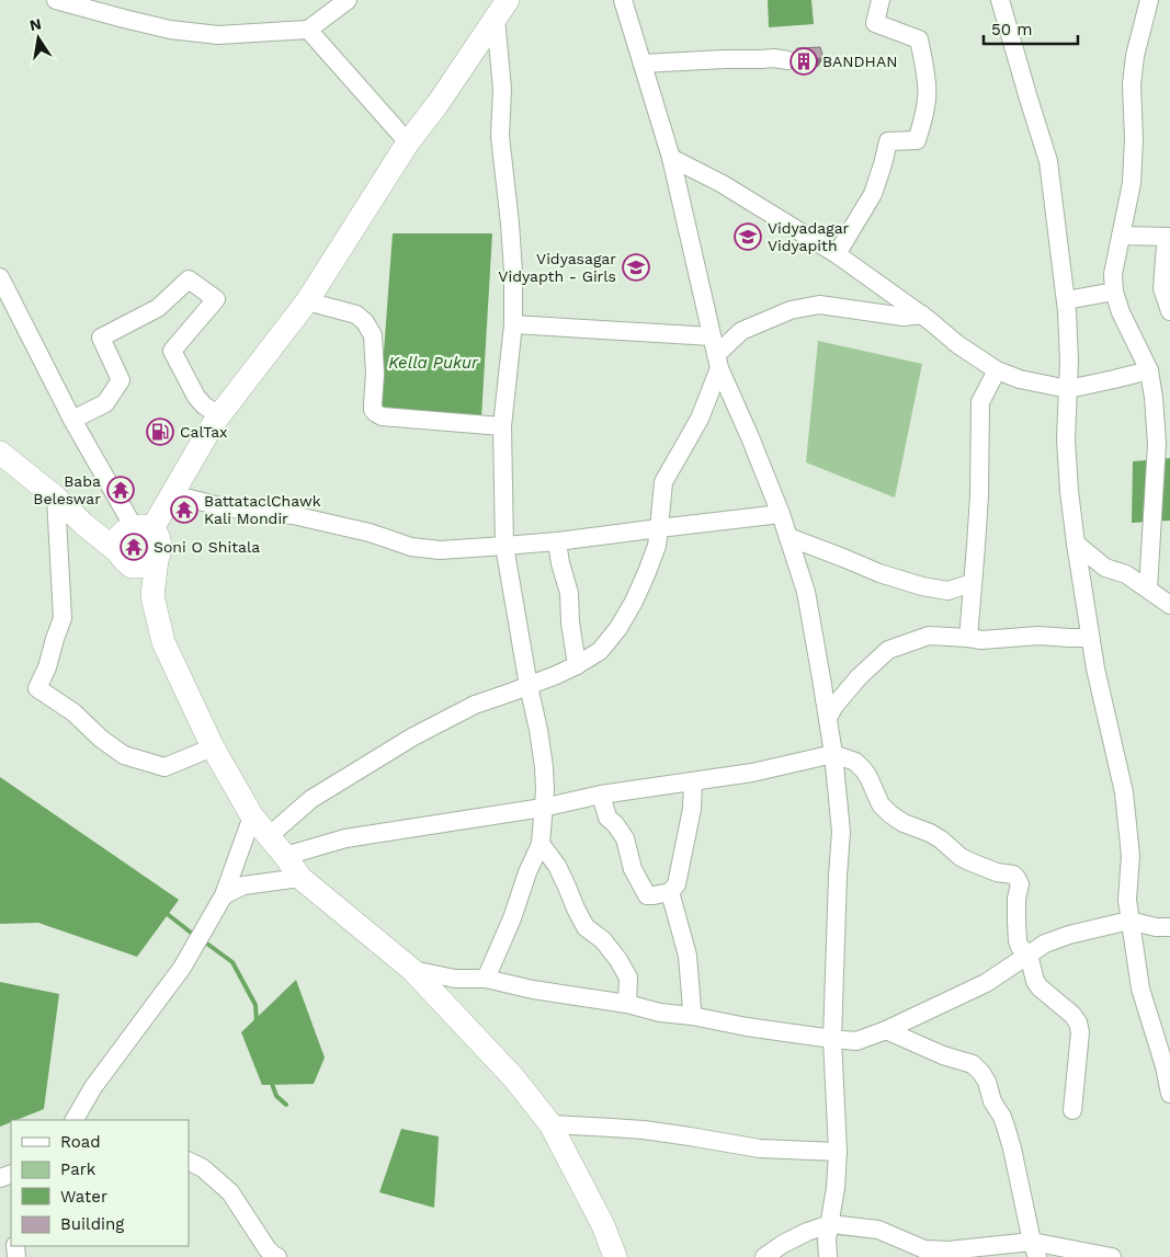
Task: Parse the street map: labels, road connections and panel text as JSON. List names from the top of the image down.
{
  "water": ["Kella Pukur"],
  "places": {
    "building": ["BANDHAN"],
    "school or university": ["Vidyadagar Vidyapith", "Vidyasagar Vidyapth - Girls"],
    "fuel station": ["CalTax"],
    "temple": ["Baba Beleswar", "BattataclChawk Kali Mondir", "Soni O Shitala"]
  },
  "legend": [
    "Road",
    "Park",
    "Water",
    "Building"
  ],
  "scale_bar": "50 m",
  "north": "top"
}
